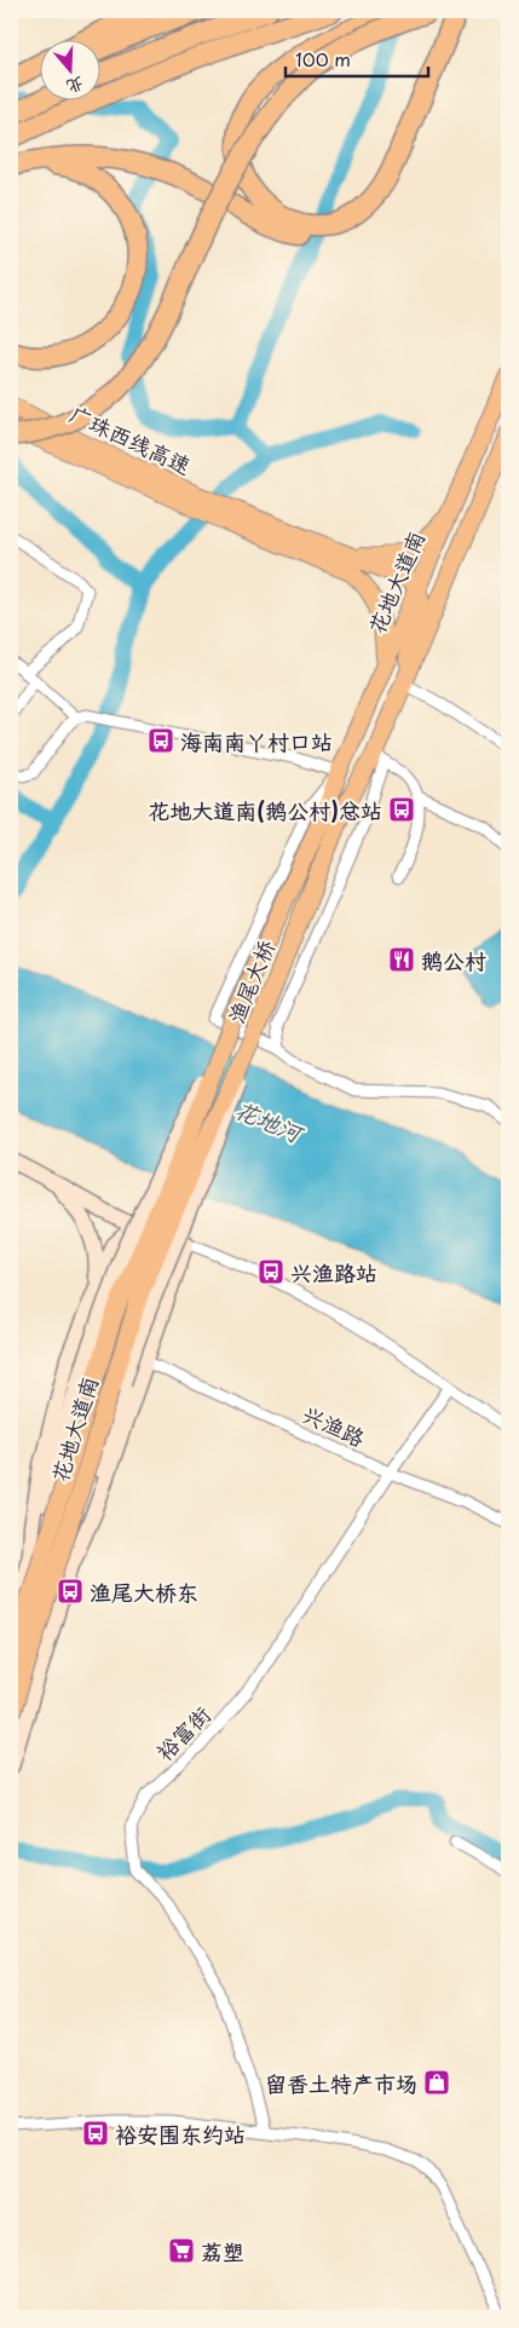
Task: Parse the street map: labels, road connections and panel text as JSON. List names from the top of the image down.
{
  "streets": {
    "main road": ["广珠西线高速", "花地大道南", "渔尾大桥"],
    "street": ["兴渔路", "裕富街"]
  },
  "crossings": [
    ["花地大道南", "渔尾大桥"],
    ["花地大道南", "兴渔路"],
    ["兴渔路", "裕富街"]
  ],
  "water": ["花地河"],
  "places": {
    "bus stop": [
      "海南南丫村口站",
      "花地大道南(鹅公村)总站",
      "兴渔路站",
      "渔尾大桥东",
      "裕安围东约站"
    ],
    "restaurant": ["鹅公村"],
    "shop": ["留香土特产市场"],
    "supermarket": ["荔塑"]
  },
  "scale_bar": "100 m",
  "north": "bottom"
}
